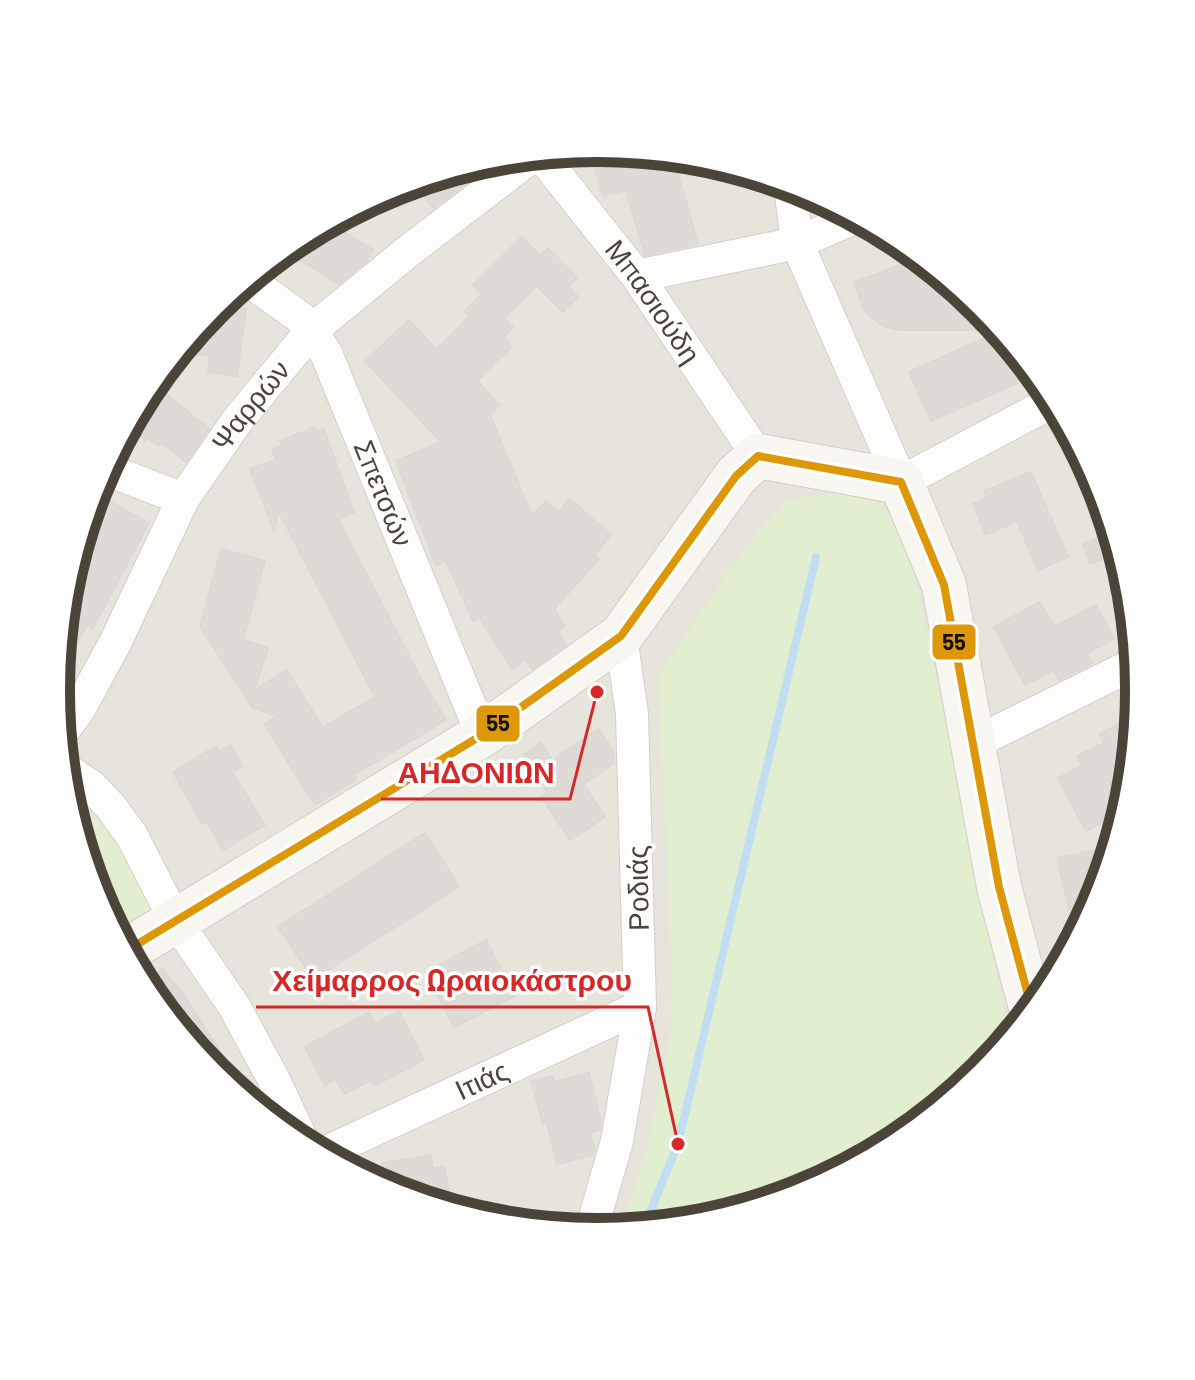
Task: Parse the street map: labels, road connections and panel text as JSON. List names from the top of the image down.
{
  "streets": {
    "street": [
      "Μπασιούδη",
      "Ψαρρών",
      "Σπετσών",
      "Ροδιάς",
      "Ιτιάς"
    ]
  },
  "crossings": [
    ["Ψαρρών", "Σπετσών"],
    ["Ροδιάς", "Ιτιάς"]
  ],
  "places": ["ΑΗΔΟΝΙΩΝ", "Χείμαρρος Ωραιοκάστρου"],
  "lines": ["transit line 55"]
}
